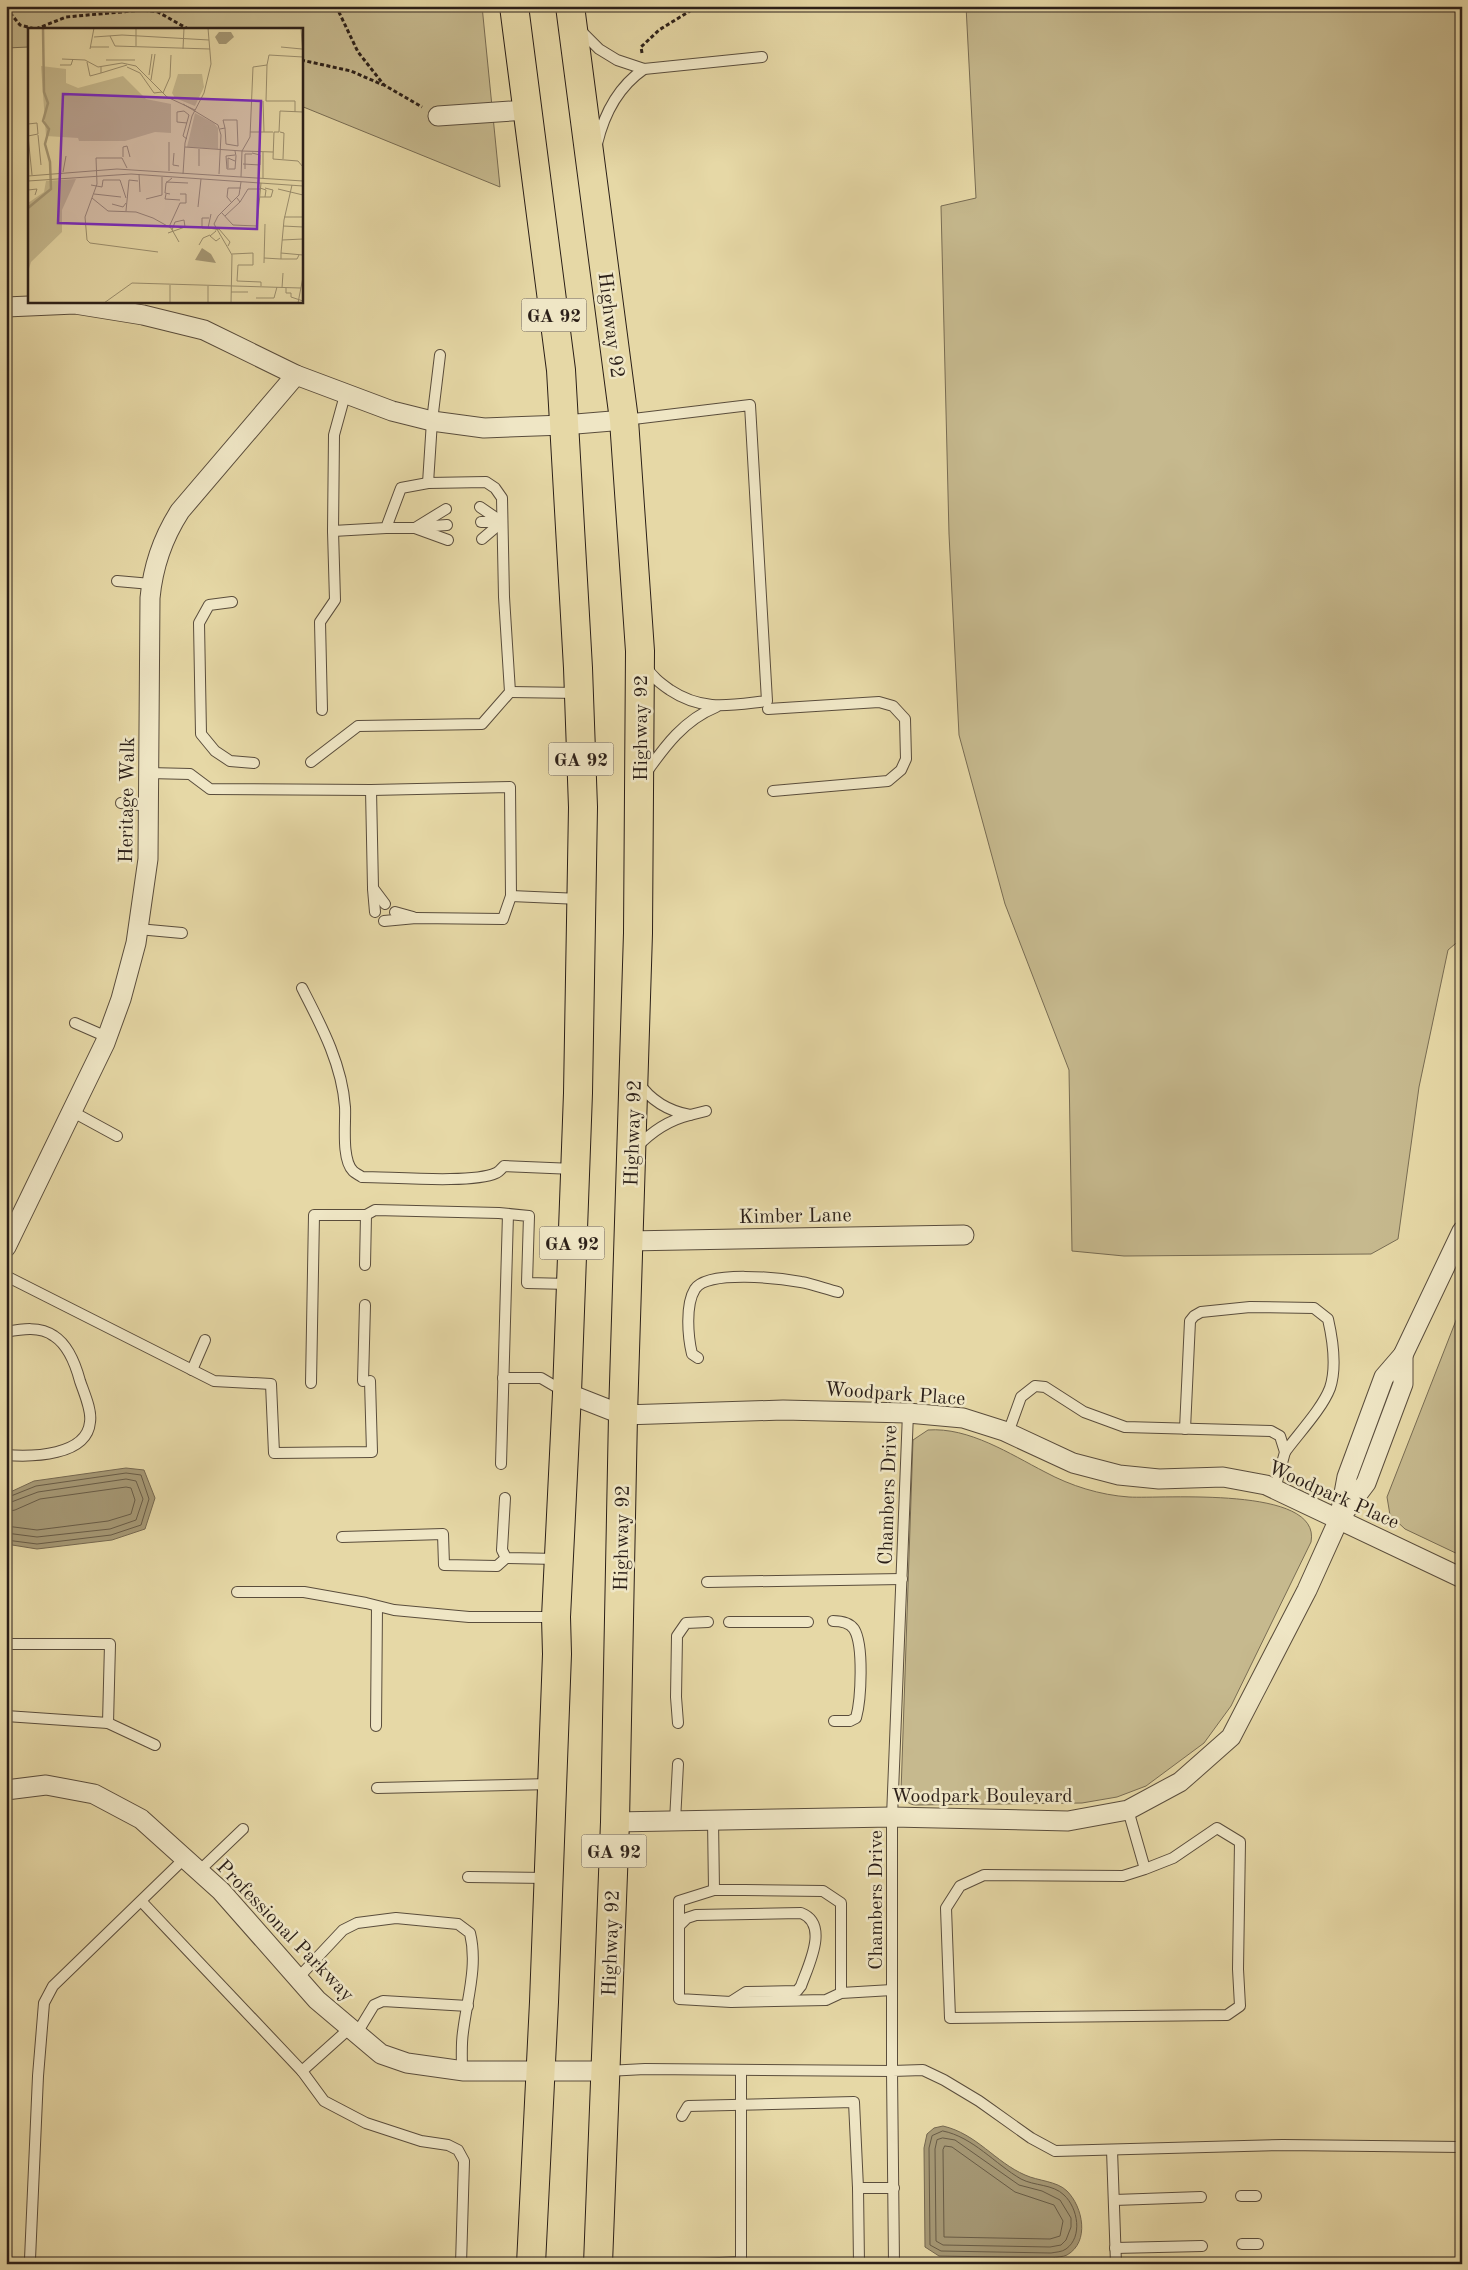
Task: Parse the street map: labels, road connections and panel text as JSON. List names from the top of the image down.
{
  "streets": {
    "main road": ["GA 92", "Highway 92"],
    "street": [
      "Heritage Walk",
      "Kimber Lane",
      "Woodpark Place",
      "Woodpark Boulevard",
      "Professional Parkway"
    ],
    "lane": ["Chambers Drive"]
  },
  "crossings": [
    ["GA 92", "Woodpark Place"],
    ["GA 92", "Professional Parkway"],
    ["Highway 92", "Kimber Lane"],
    ["Highway 92", "Woodpark Place"],
    ["Highway 92", "Woodpark Boulevard"],
    ["Highway 92", "Professional Parkway"],
    ["Woodpark Place", "Chambers Drive"],
    ["Woodpark Place", "Woodpark Boulevard"],
    ["Chambers Drive", "Woodpark Boulevard"]
  ]
}
